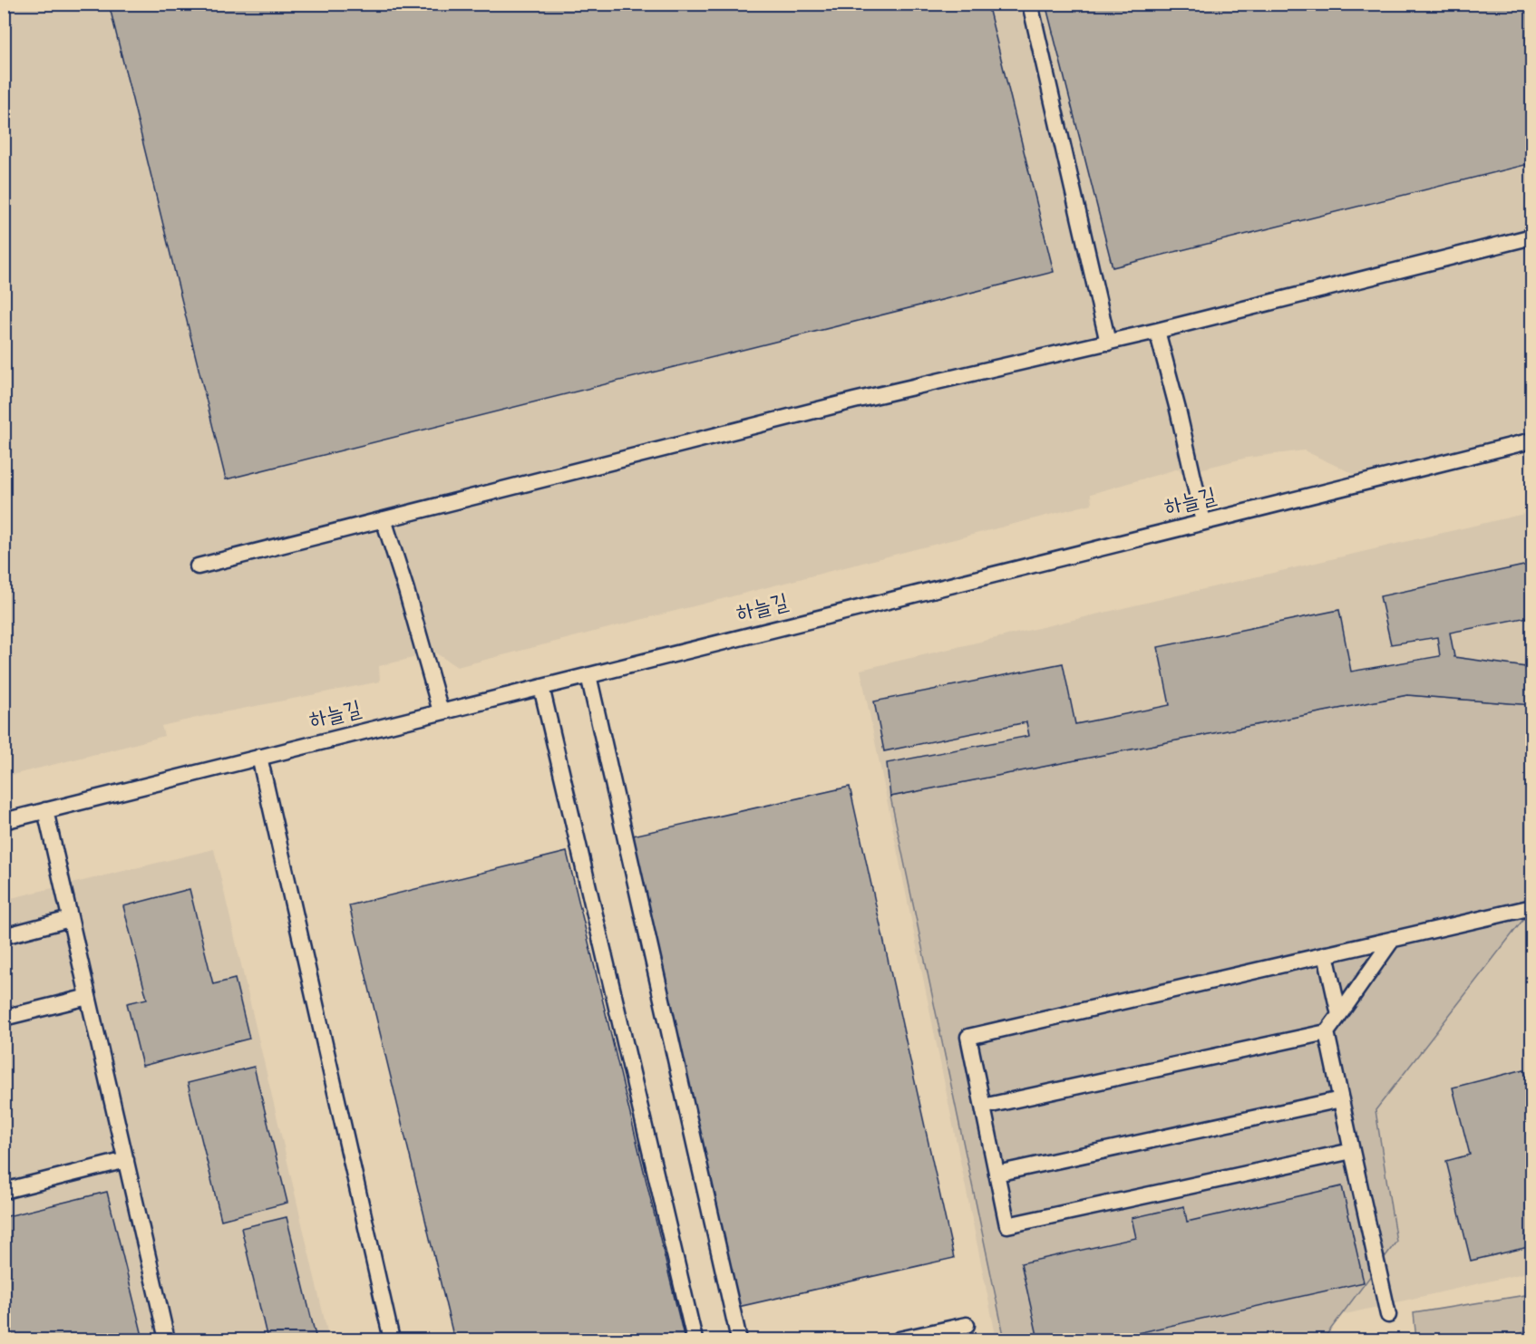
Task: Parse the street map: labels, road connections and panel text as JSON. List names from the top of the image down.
{
  "streets": {
    "lane": ["하늘길"]
  }
}
